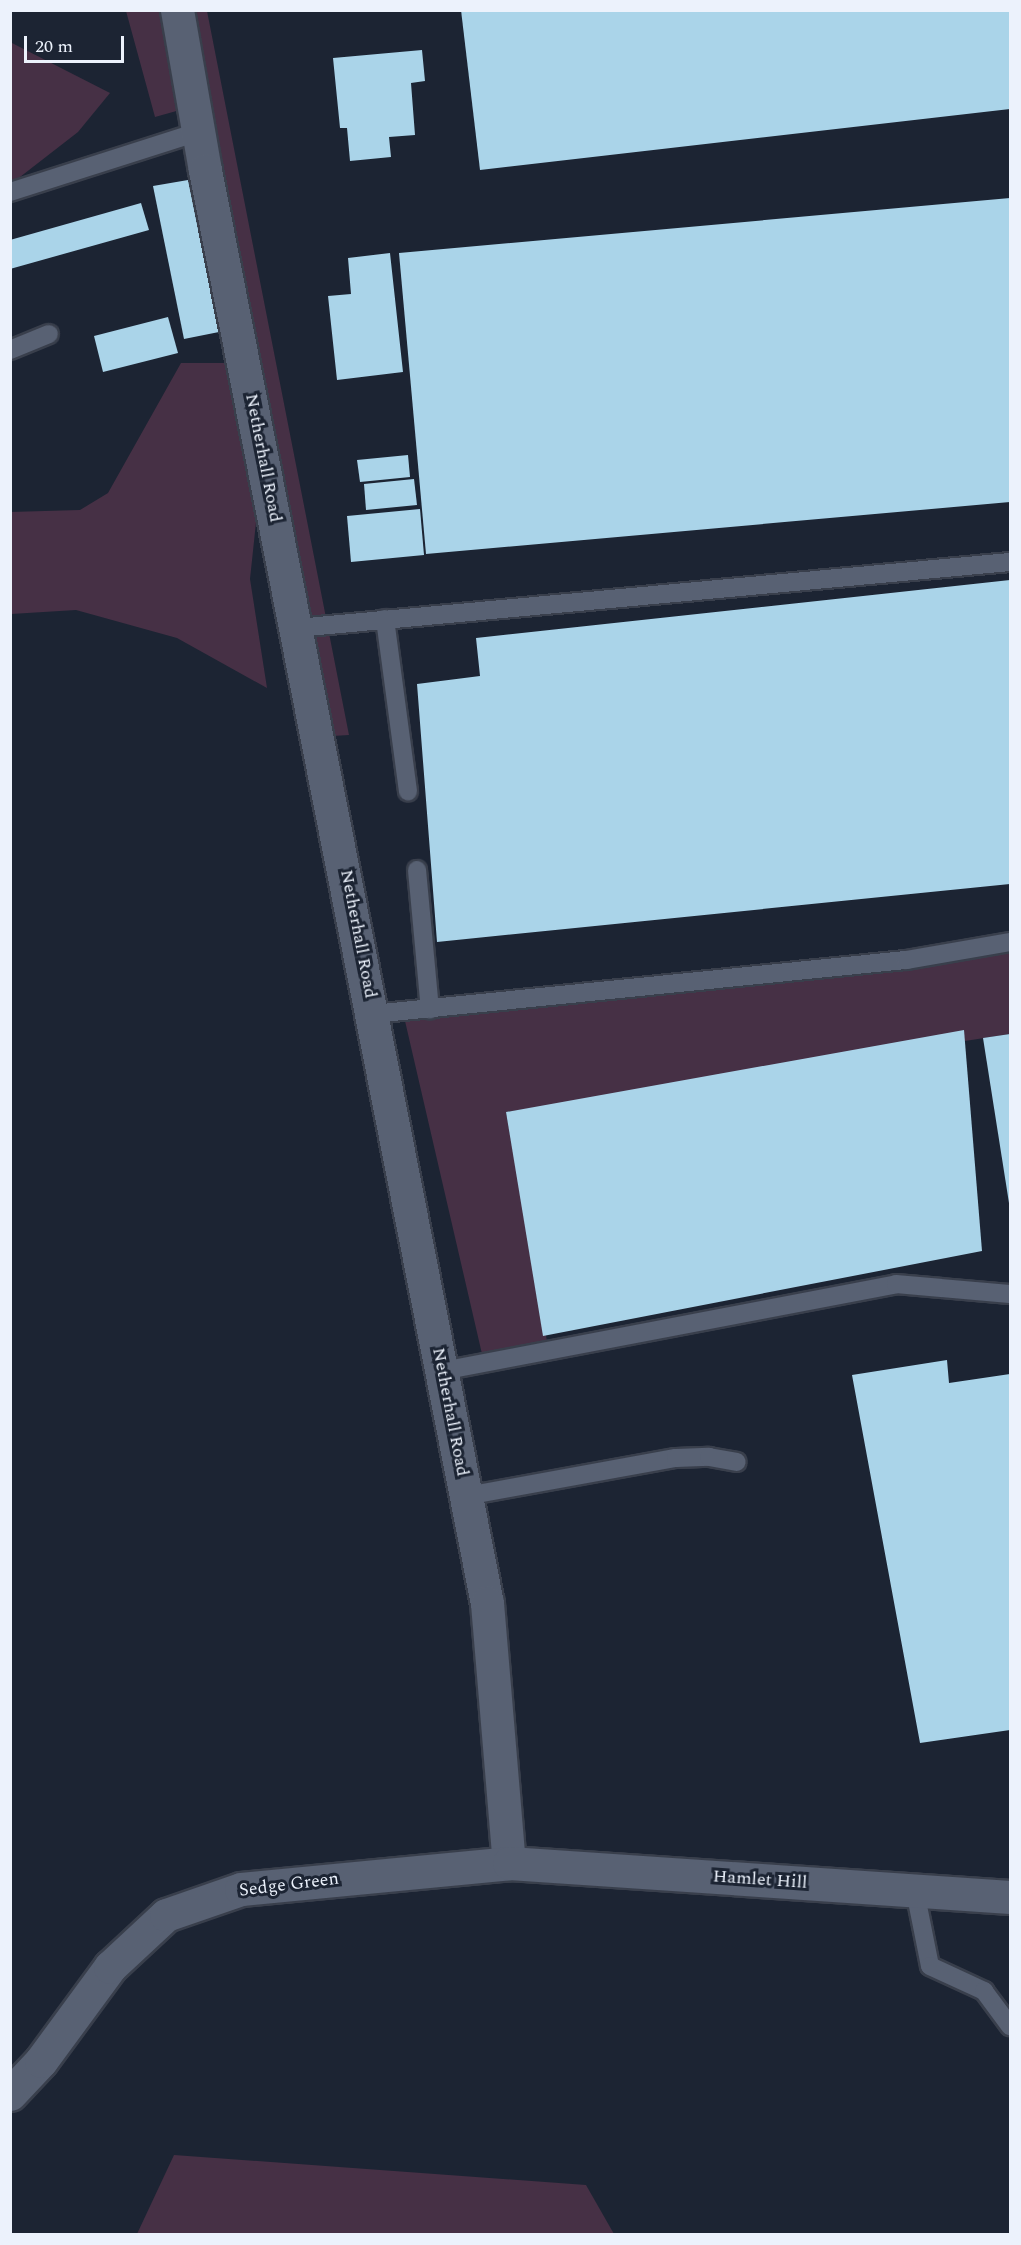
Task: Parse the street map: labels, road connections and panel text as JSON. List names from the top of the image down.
{
  "streets": {
    "street": ["Netherhall Road", "Hamlet Hill", "Sedge Green"]
  },
  "crossings": [
    ["Netherhall Road", "Hamlet Hill"],
    ["Netherhall Road", "Sedge Green"],
    ["Hamlet Hill", "Sedge Green"]
  ],
  "scale_bar": "20 m"
}
